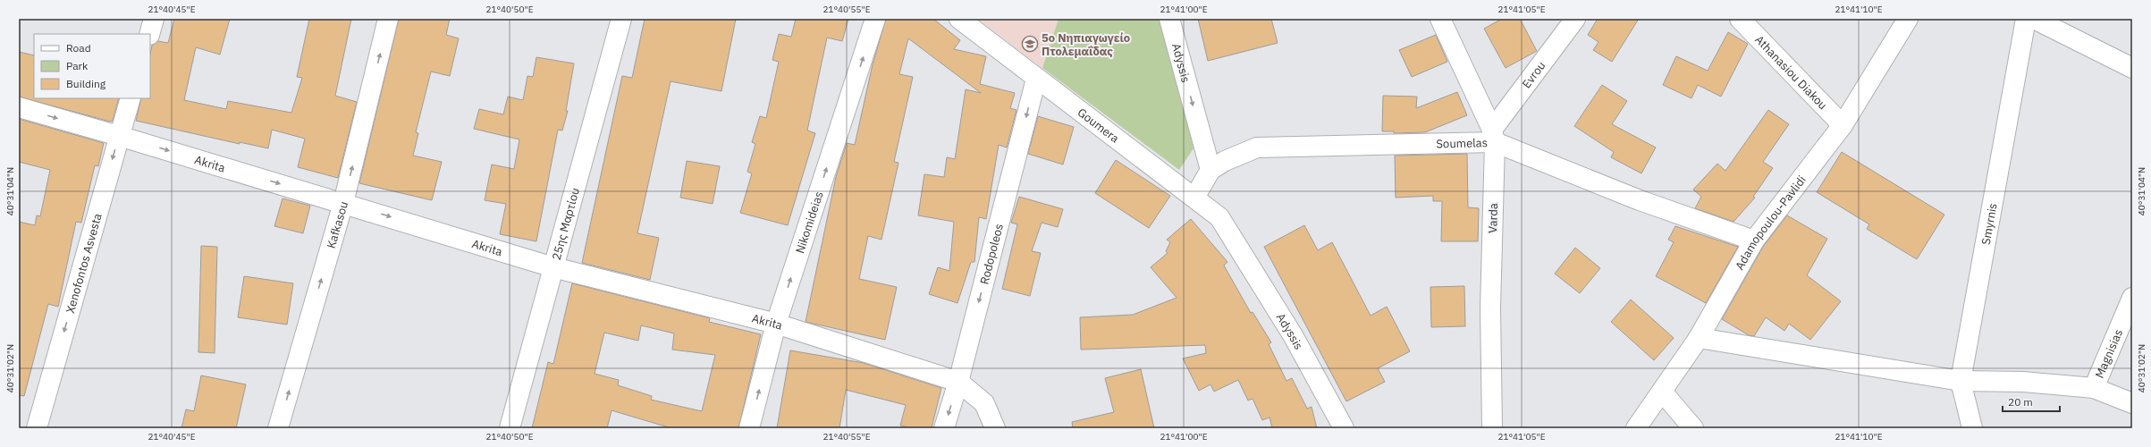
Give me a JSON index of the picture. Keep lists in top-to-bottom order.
{
  "streets": {
    "street": [
      "Adyssis",
      "Athanasiou Diakou",
      "Evrou",
      "Goumera",
      "Soumelas",
      "Akrita",
      "Varda",
      "Nikomideias",
      "Adamopoulou-Pavlidi",
      "25ης Μαρτίου",
      "Smyrnis",
      "Kafkasou",
      "Rodopoleos",
      "Xenofontos Asvesta",
      "Magnisias"
    ]
  },
  "crossings": [
    ["Adyssis", "Goumera"],
    ["Adyssis", "Soumelas"],
    ["Athanasiou Diakou", "Adamopoulou-Pavlidi"],
    ["Evrou", "Soumelas"],
    ["Evrou", "Varda"],
    ["Goumera", "Soumelas"],
    ["Goumera", "Rodopoleos"],
    ["Soumelas", "Varda"],
    ["Soumelas", "Adamopoulou-Pavlidi"],
    ["Akrita", "Nikomideias"],
    ["Akrita", "25ης Μαρτίου"],
    ["Akrita", "Kafkasou"],
    ["Akrita", "Rodopoleos"],
    ["Akrita", "Xenofontos Asvesta"]
  ],
  "one_way": [
    "Adyssis",
    "Akrita",
    "Nikomideias",
    "Kafkasou",
    "Rodopoleos",
    "Xenofontos Asvesta"
  ],
  "places": {
    "school or university": ["5ο Νηπιαγωγείο Πτολεμαΐδας"]
  },
  "legend": ["Road", "Park", "Building"],
  "scale_bar": "20 m",
  "coordinates": [
    "21°40'45\"E",
    "21°40'50\"E",
    "21°40'55\"E",
    "21°41'00\"E",
    "21°41'05\"E",
    "21°41'10\"E",
    "40°31'04\"N",
    "40°31'02\"N"
  ]
}
